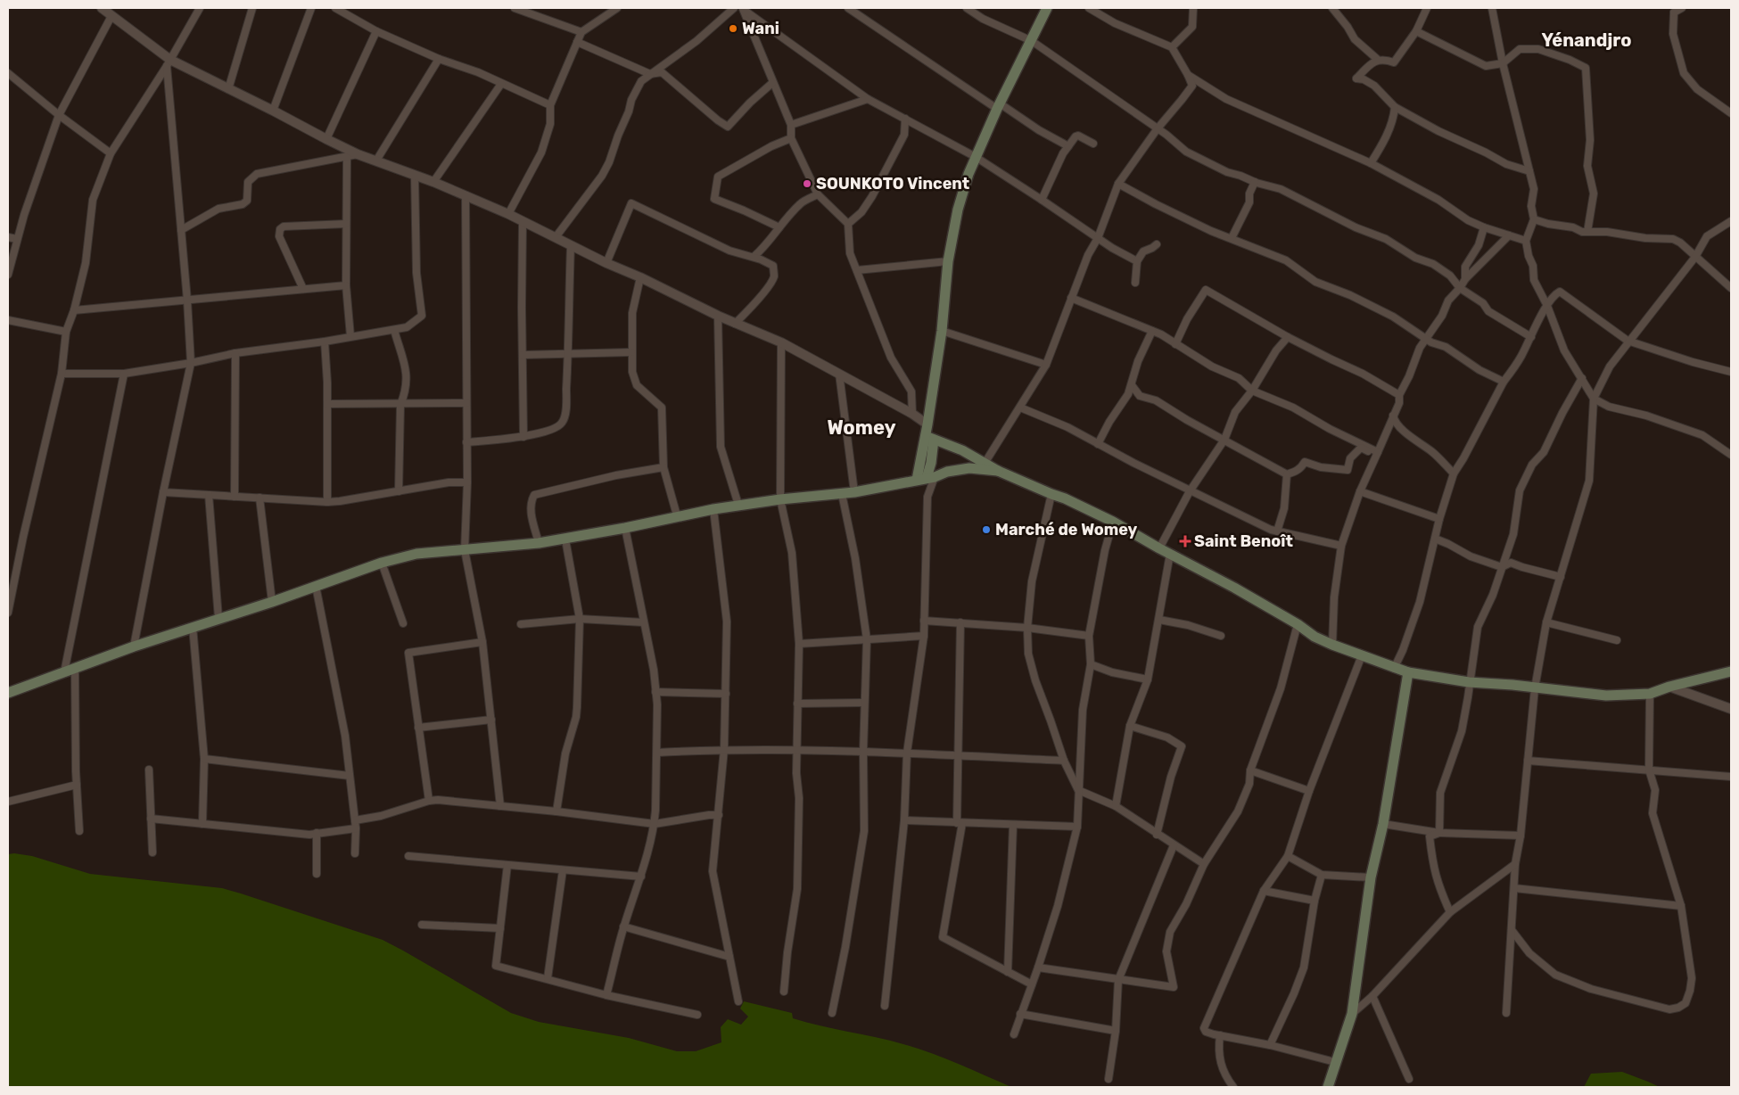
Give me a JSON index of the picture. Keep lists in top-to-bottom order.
{
  "districts": ["Yénandjro", "Womey"],
  "places": {
    "other": ["Wani", "SOUNKOTO Vincent", "Marché de Womey"],
    "health": ["Saint Benoît"]
  }
}
